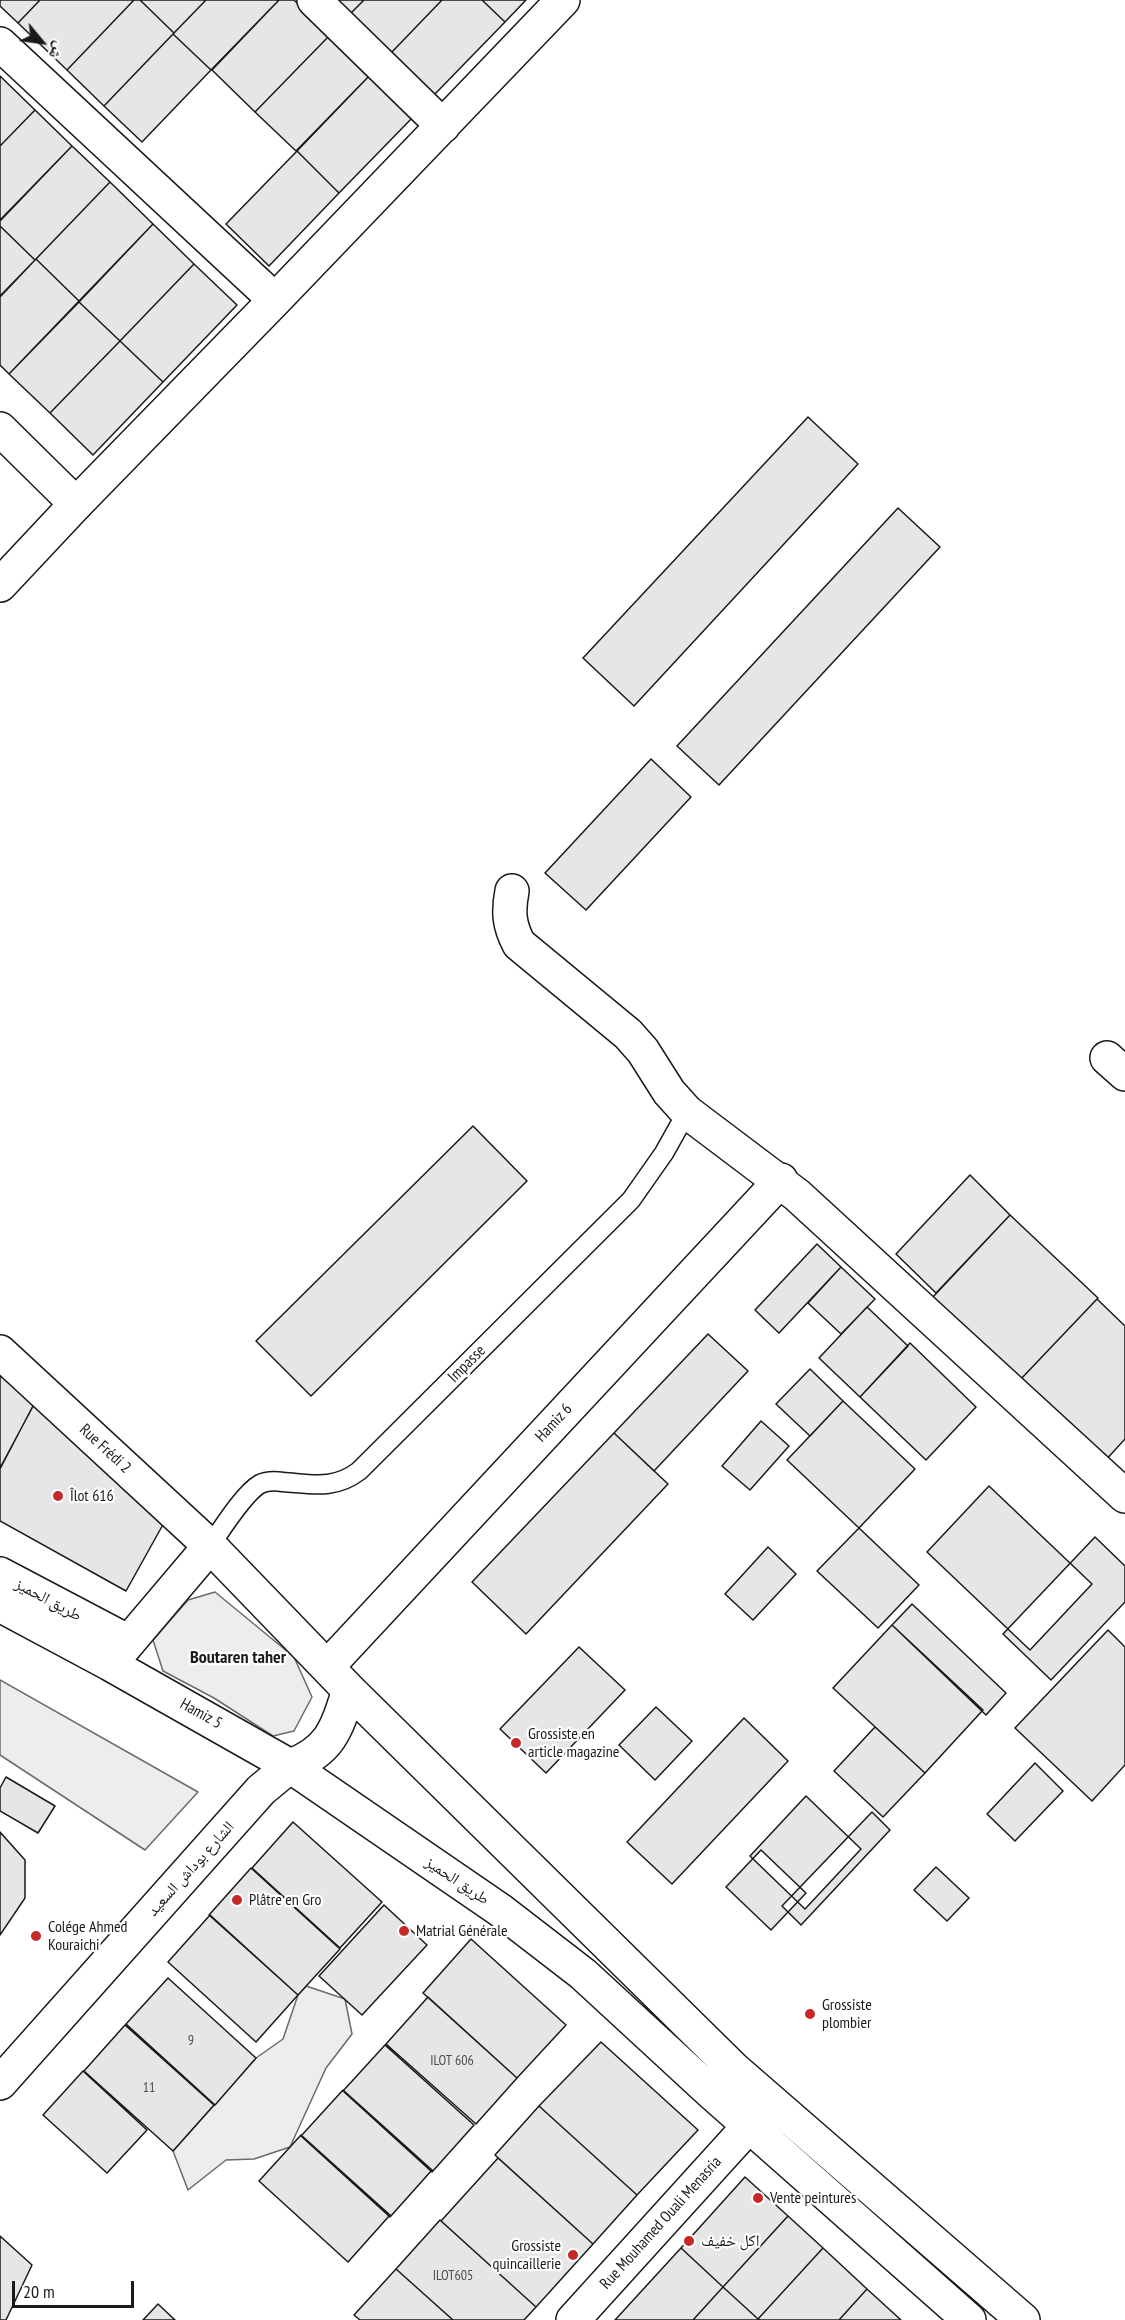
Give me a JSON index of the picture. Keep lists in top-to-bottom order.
{
  "streets": {
    "street": [
      "Hamiz 6",
      "Rue Frédi 2",
      "طريق الحميز",
      "Hamiz 5",
      "الشارع بوداش السعيد",
      "Rue Mouhamed Ouali Menasria"
    ],
    "lane": ["Impasse"]
  },
  "crossings": [
    ["Impasse", "Rue Frédi 2"],
    ["Hamiz 6", "الشارع بوداش السعيد"],
    ["طريق الحميز", "Hamiz 5"],
    ["طريق الحميز", "الشارع بوداش السعيد"],
    ["طريق الحميز", "Rue Mouhamed Ouali Menasria"],
    ["Hamiz 5", "الشارع بوداش السعيد"]
  ],
  "districts": ["Boutaren taher"],
  "places": [
    "Îlot 616",
    "Grossiste en article magazine",
    "Plâtre en Gro",
    "Matrial Générale",
    "Colége Ahmed Kouraichi",
    "Grossiste plombier",
    "Vente peintures",
    "اكل خفيف",
    "Grossiste quincaillerie"
  ],
  "house_numbers": [
    "9",
    "ILOT 606",
    "11",
    "ILOT605"
  ],
  "scale_bar": "20 m",
  "north": "bottom right"
}
